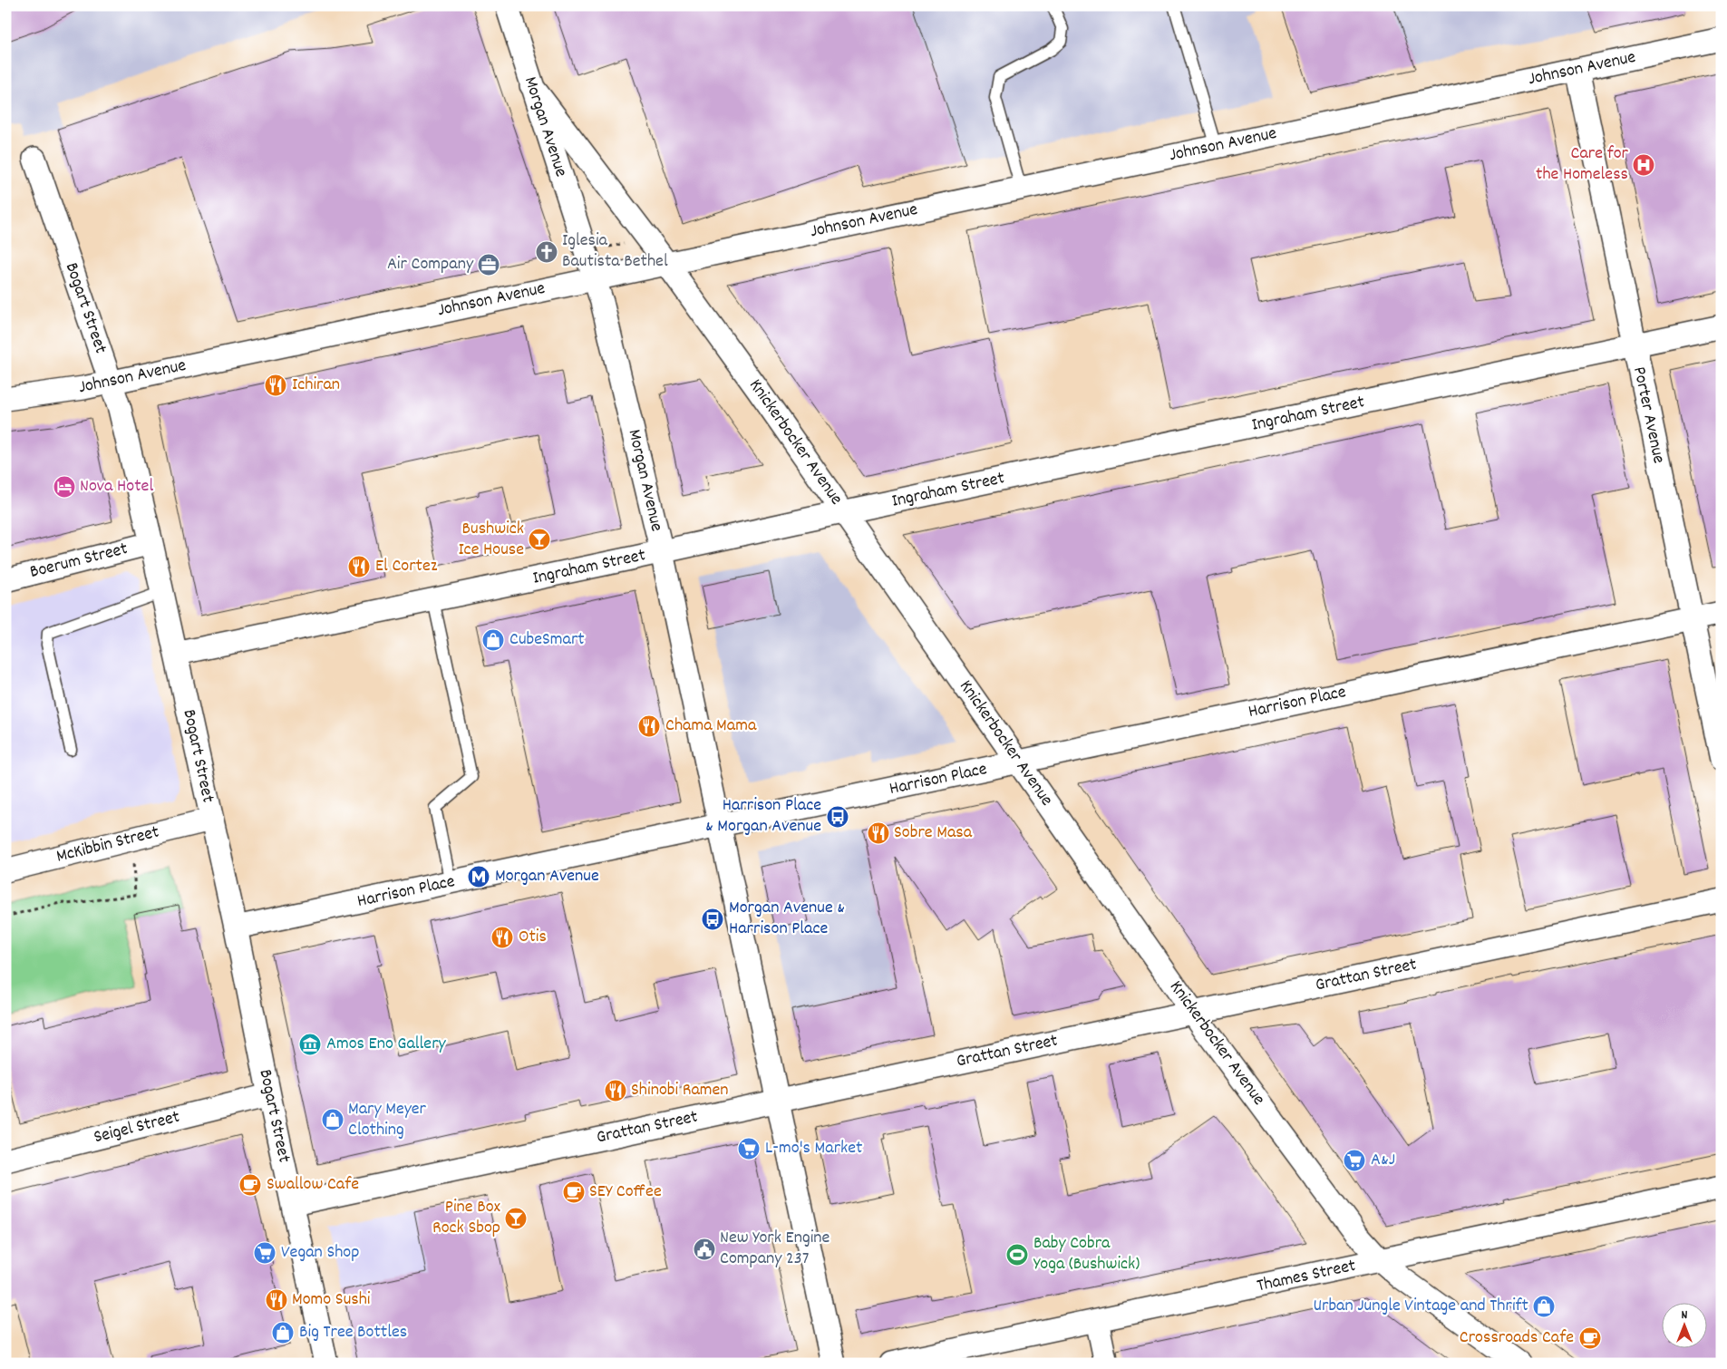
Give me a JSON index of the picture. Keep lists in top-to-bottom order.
{
  "streets": {
    "street": [
      "Johnson Avenue",
      "Morgan Avenue",
      "Bogart Street",
      "Ingraham Street",
      "Porter Avenue",
      "Knickerbocker Avenue",
      "Boerum Street",
      "Harrison Place",
      "McKibbin Street",
      "Grattan Street",
      "Seigel Street",
      "Thames Street"
    ]
  },
  "crossings": [
    ["Johnson Avenue", "Morgan Avenue"],
    ["Johnson Avenue", "Bogart Street"],
    ["Johnson Avenue", "Porter Avenue"],
    ["Johnson Avenue", "Knickerbocker Avenue"],
    ["Morgan Avenue", "Ingraham Street"],
    ["Morgan Avenue", "Knickerbocker Avenue"],
    ["Morgan Avenue", "Harrison Place"],
    ["Morgan Avenue", "Grattan Street"],
    ["Bogart Street", "Ingraham Street"],
    ["Bogart Street", "Boerum Street"],
    ["Bogart Street", "Harrison Place"],
    ["Bogart Street", "McKibbin Street"],
    ["Bogart Street", "Grattan Street"],
    ["Bogart Street", "Seigel Street"],
    ["Ingraham Street", "Porter Avenue"],
    ["Ingraham Street", "Knickerbocker Avenue"],
    ["Porter Avenue", "Harrison Place"],
    ["Knickerbocker Avenue", "Harrison Place"],
    ["Knickerbocker Avenue", "Grattan Street"],
    ["Knickerbocker Avenue", "Thames Street"]
  ],
  "places": {
    "hospital": ["Care for the Homeless"],
    "church": ["Iglesia Bautista Bethel"],
    "office": ["Air Company"],
    "restaurant": [
      "Ichiran",
      "El Cortez",
      "Chama Mama",
      "Sobre Masa",
      "Otis",
      "Shinobi Ramen",
      "Momo Sushi"
    ],
    "hotel": ["Nova Hotel"],
    "bar": ["Bushwick Ice House", "Pine Box Rock Sbop"],
    "shop": [
      "CubeSmart",
      "Mary Meyer Clothing",
      "Urban Jungle Vintage and Thrift",
      "Big Tree Bottles"
    ],
    "bus stop": ["Harrison Place & Morgan Avenue", "Morgan Avenue & Harrison Place"],
    "metro station": ["Morgan Avenue"],
    "museum": ["Amos Eno Gallery"],
    "supermarket": ["L-mo's Market", "A&J", "Vegan Shop"],
    "cafe": ["Swallow Cafe", "SEY Coffee", "Crossroads Cafe"],
    "public building": ["New York Engine Company 237"],
    "sports": ["Baby Cobra Yoga (Bushwick)"]
  },
  "north": "top"
}
